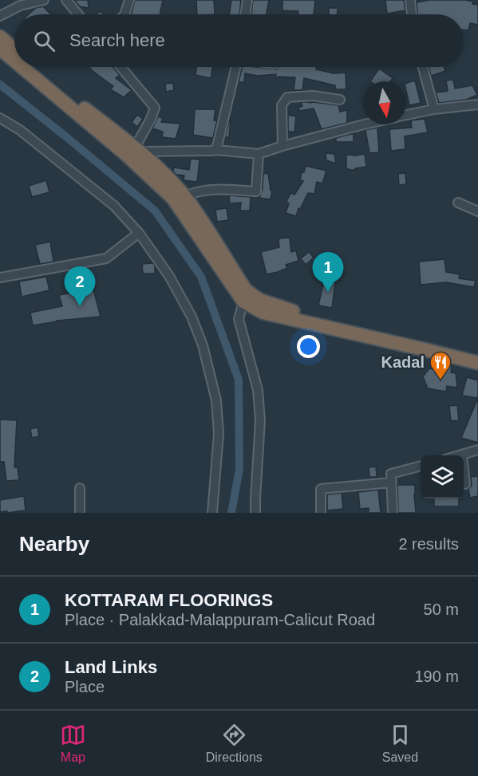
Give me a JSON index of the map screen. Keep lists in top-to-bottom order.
{
  "places": {
    "restaurant": ["Kadal"]
  },
  "north": "bottom",
  "page": {
    "search": "Search here",
    "pins": ["1", "2"],
    "heading": ["Nearby", "2 results"],
    "list": [
      {
        "mark": "1",
        "name": "KOTTARAM FLOORINGS",
        "note": "Place · Palakkad-Malappuram-Calicut Road",
        "value": "50 m"
      },
      {
        "mark": "2",
        "name": "Land Links",
        "note": "Place",
        "value": "190 m"
      }
    ],
    "nav": ["Map", "Directions", "Saved"]
  }
}
